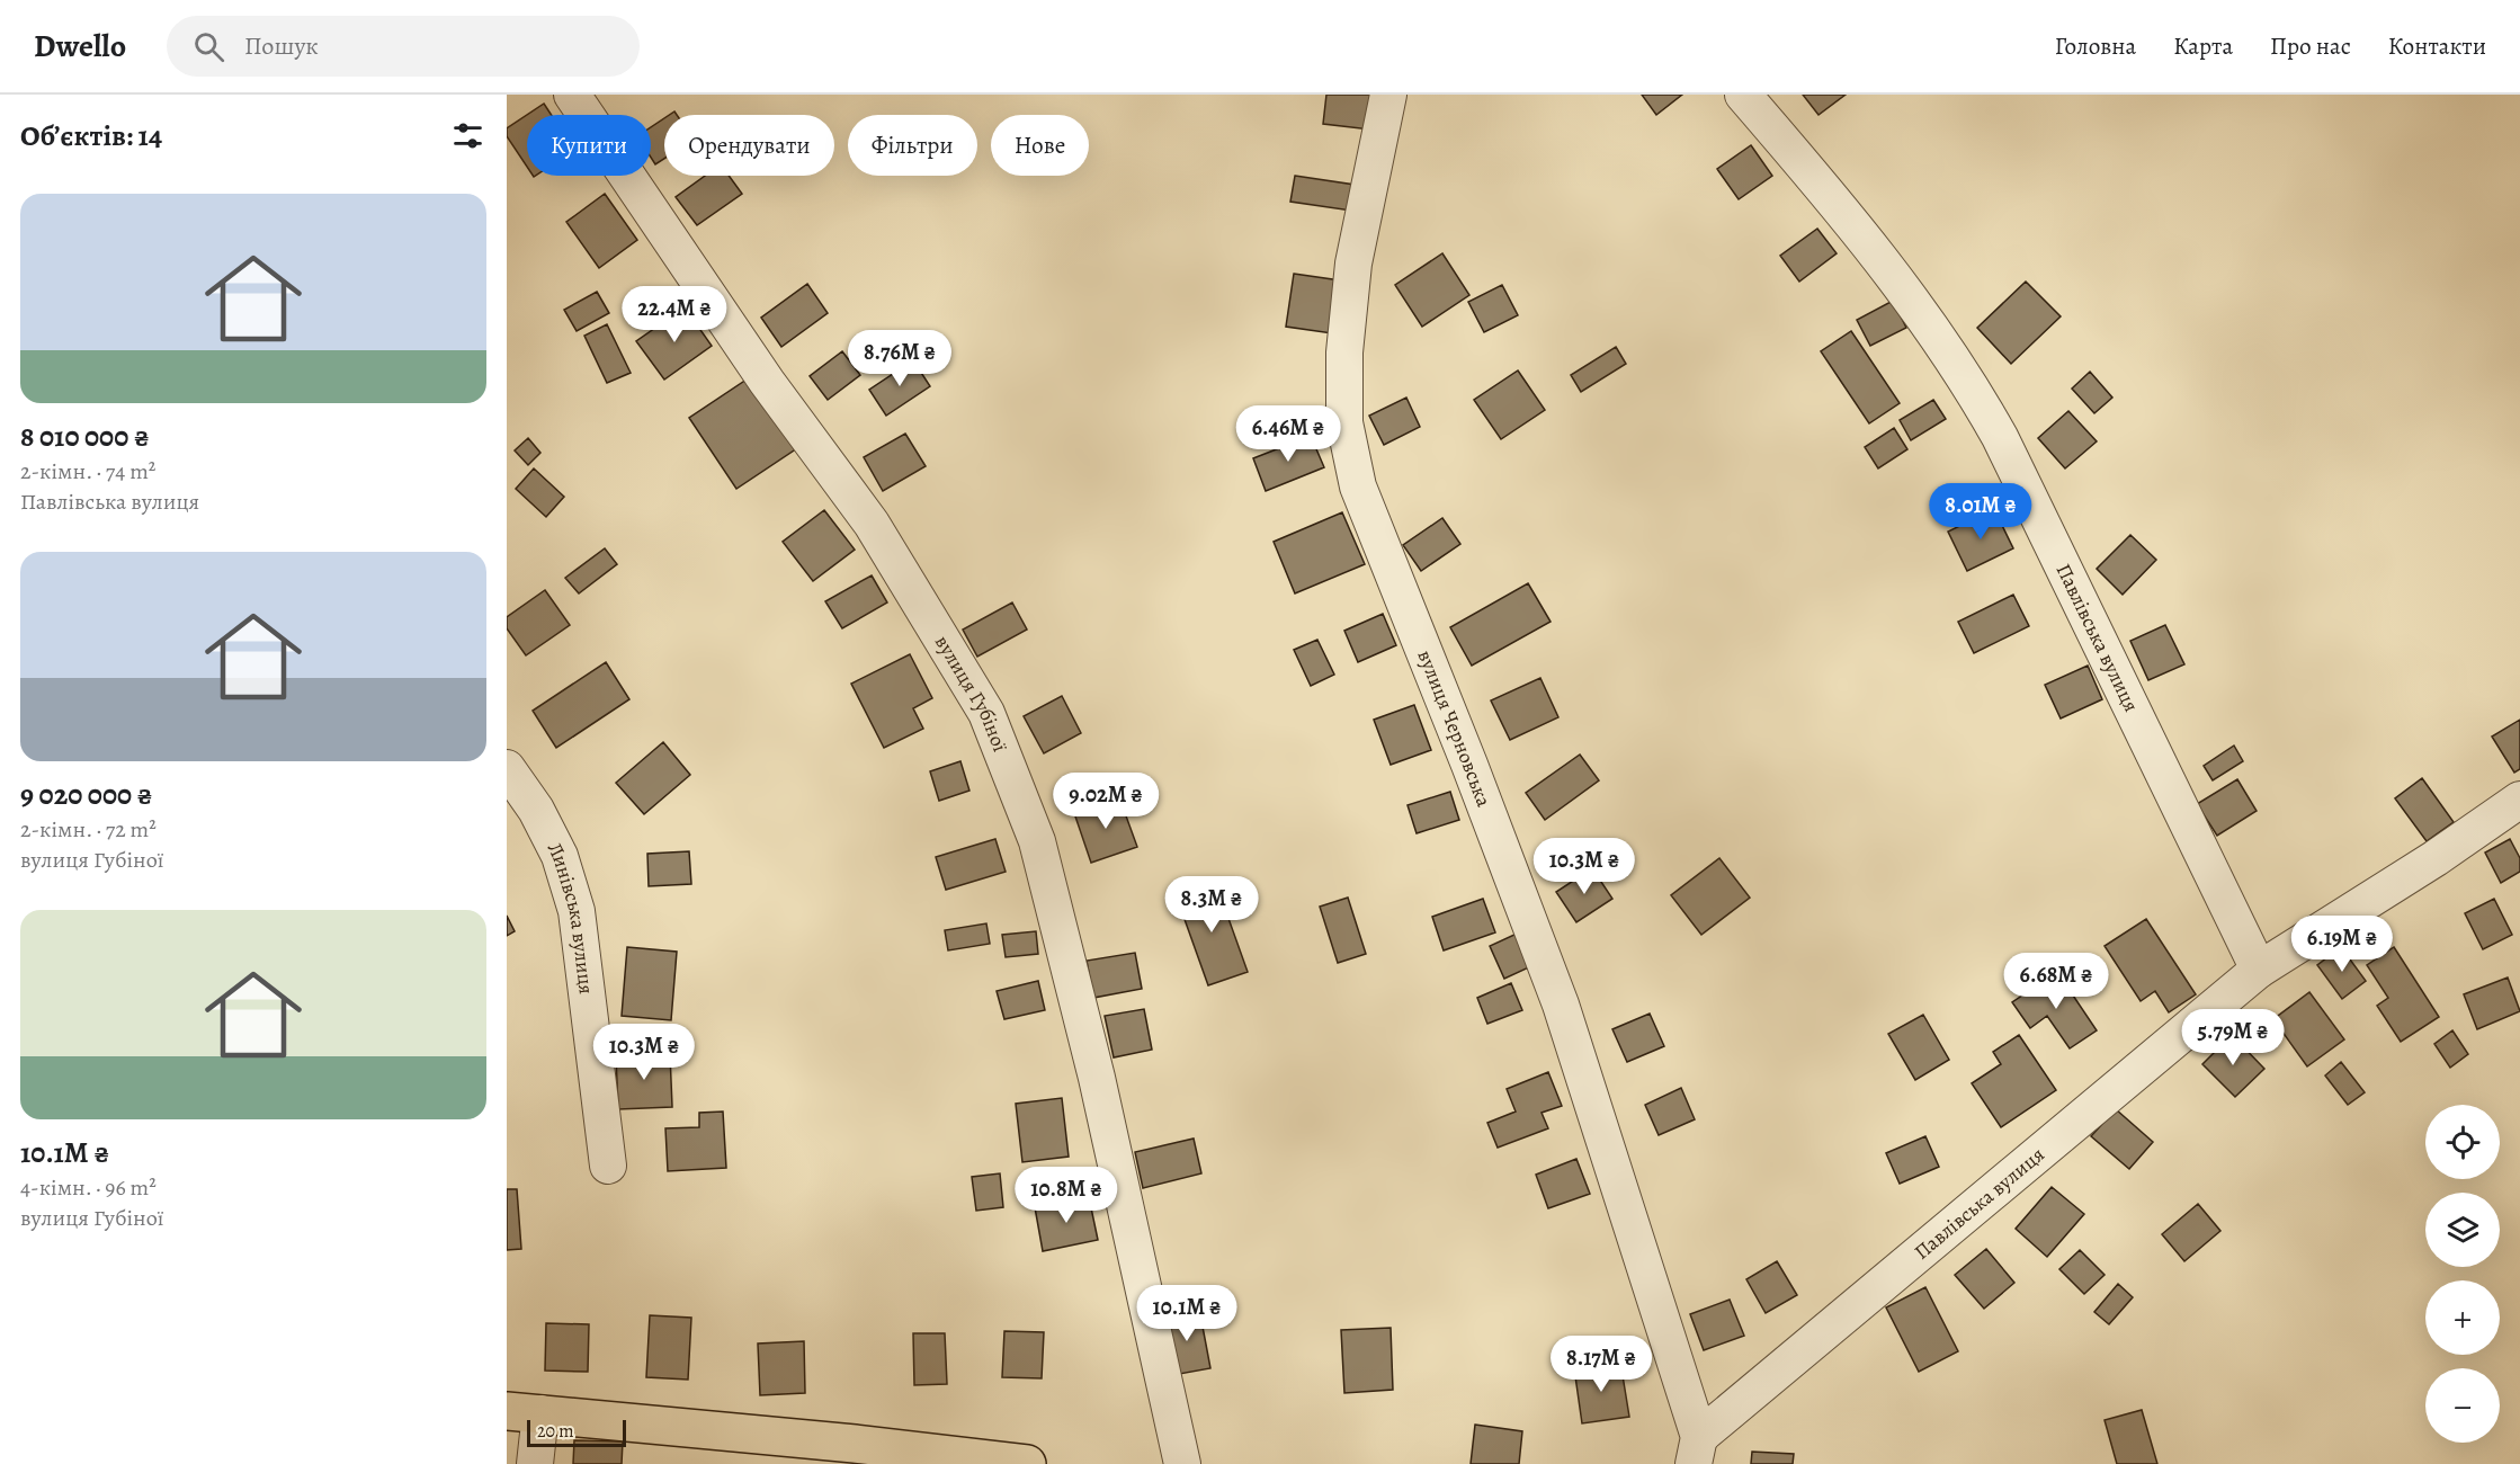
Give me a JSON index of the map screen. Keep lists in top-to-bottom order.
{
  "streets": {
    "street": [
      "Павлівська вулиця",
      "вулиця Губіної",
      "вулиця Черновська",
      "Линівська вулиця"
    ]
  },
  "crossings": [
    ["Павлівська вулиця", "вулиця Черновська"]
  ],
  "scale_bar": "20 m",
  "page": {
    "header": "Dwello",
    "search": "Пошук",
    "nav": [
      "Головна",
      "Карта",
      "Про нас",
      "Контакти"
    ],
    "heading": "Об’єктів: 14",
    "chip": [
      "Купити",
      "Орендувати",
      "Фільтри",
      "Нове"
    ],
    "list": [
      {
        "name": "8 010 000 ₴",
        "note": "2-кімн. · 74 m² · Павлівська вулиця"
      },
      {
        "name": "9 020 000 ₴",
        "note": "2-кімн. · 72 m² · вулиця Губіної"
      },
      {
        "name": "10.1M ₴",
        "note": "4-кімн. · 96 m² · вулиця Губіної"
      }
    ],
    "price": [
      "22.4M ₴",
      "8.76M ₴",
      "6.46M ₴",
      "8.01M ₴",
      "9.02M ₴",
      "10.3M ₴",
      "8.3M ₴",
      "6.19M ₴",
      "6.68M ₴",
      "5.79M ₴",
      "10.3M ₴",
      "10.8M ₴",
      "10.1M ₴",
      "8.17M ₴"
    ],
    "map_buttons": ["+", "−"],
    "scale": "20 m"
  }
}
